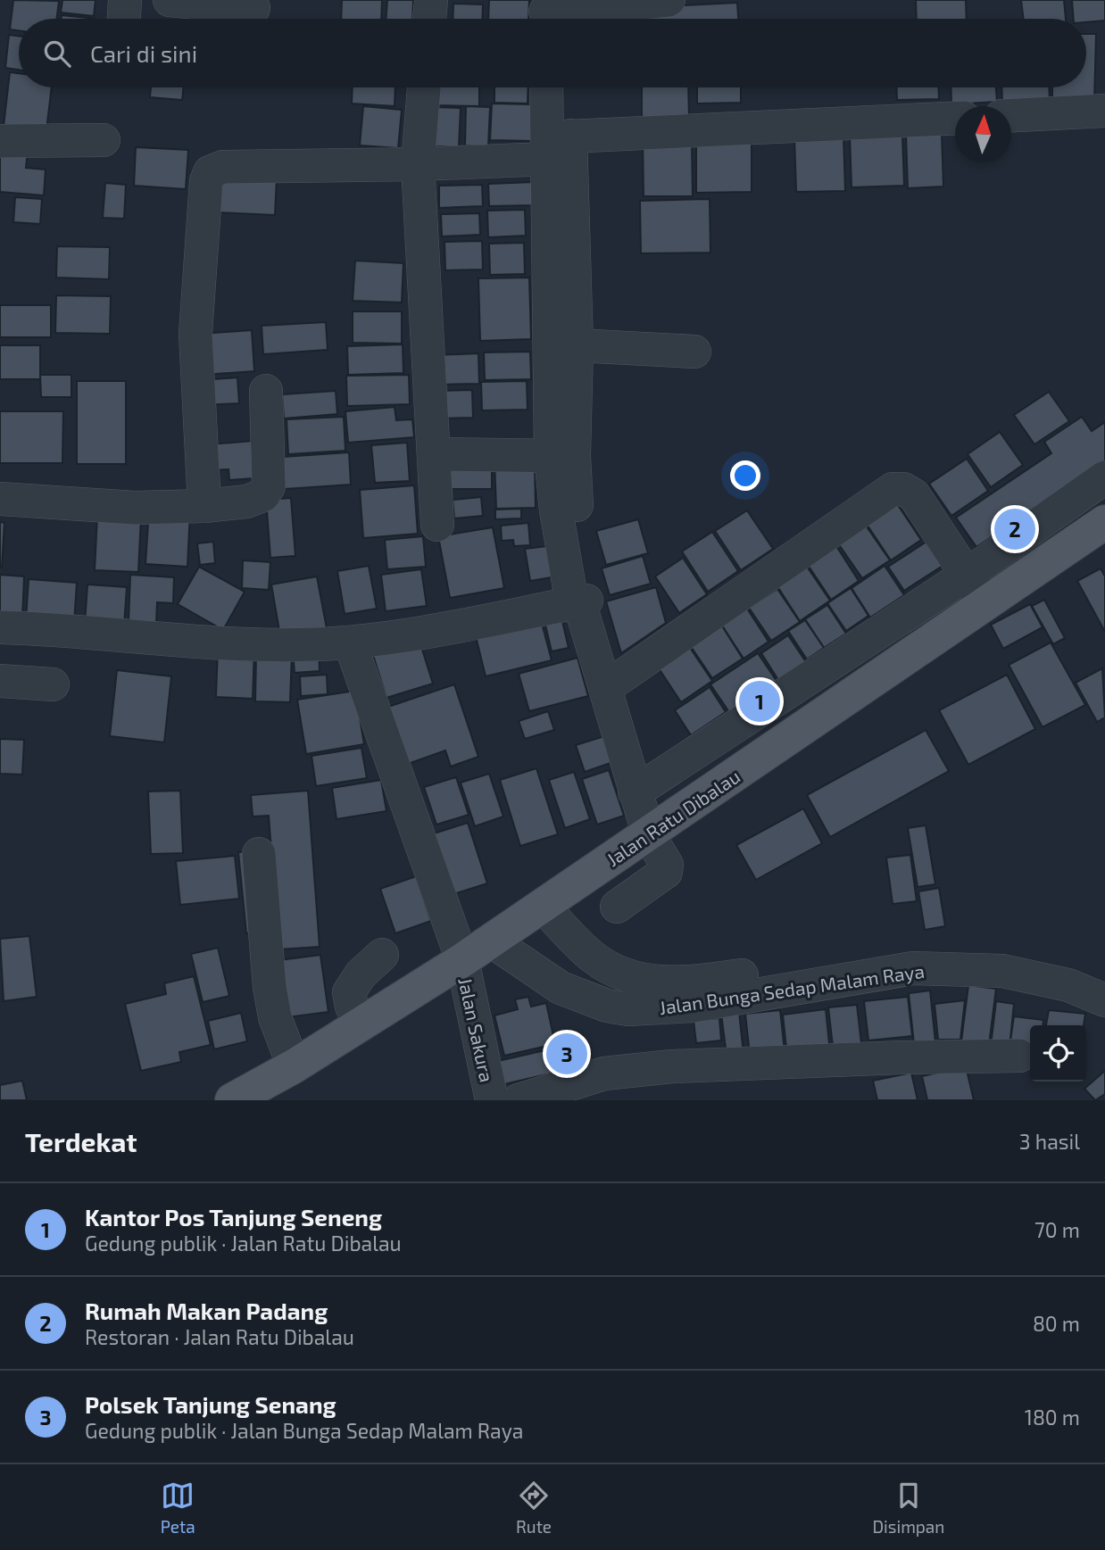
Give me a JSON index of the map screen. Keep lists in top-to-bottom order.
{
  "streets": {
    "main road": ["Jalan Ratu Dibalau"],
    "street": ["Jalan Bunga Sedap Malam Raya", "Jalan Sakura"]
  },
  "crossings": [
    ["Jalan Ratu Dibalau", "Jalan Bunga Sedap Malam Raya"],
    ["Jalan Ratu Dibalau", "Jalan Sakura"]
  ],
  "north": "top",
  "page": {
    "search": "Cari di sini",
    "pins": ["2", "1", "3"],
    "heading": ["Terdekat", "3 hasil"],
    "list": [
      {
        "mark": "1",
        "name": "Kantor Pos Tanjung Seneng",
        "note": "Gedung publik · Jalan Ratu Dibalau",
        "value": "70 m"
      },
      {
        "mark": "2",
        "name": "Rumah Makan Padang",
        "note": "Restoran · Jalan Ratu Dibalau",
        "value": "80 m"
      },
      {
        "mark": "3",
        "name": "Polsek Tanjung Senang",
        "note": "Gedung publik · Jalan Bunga Sedap Malam Raya",
        "value": "180 m"
      }
    ],
    "nav": ["Peta", "Rute", "Disimpan"]
  }
}
